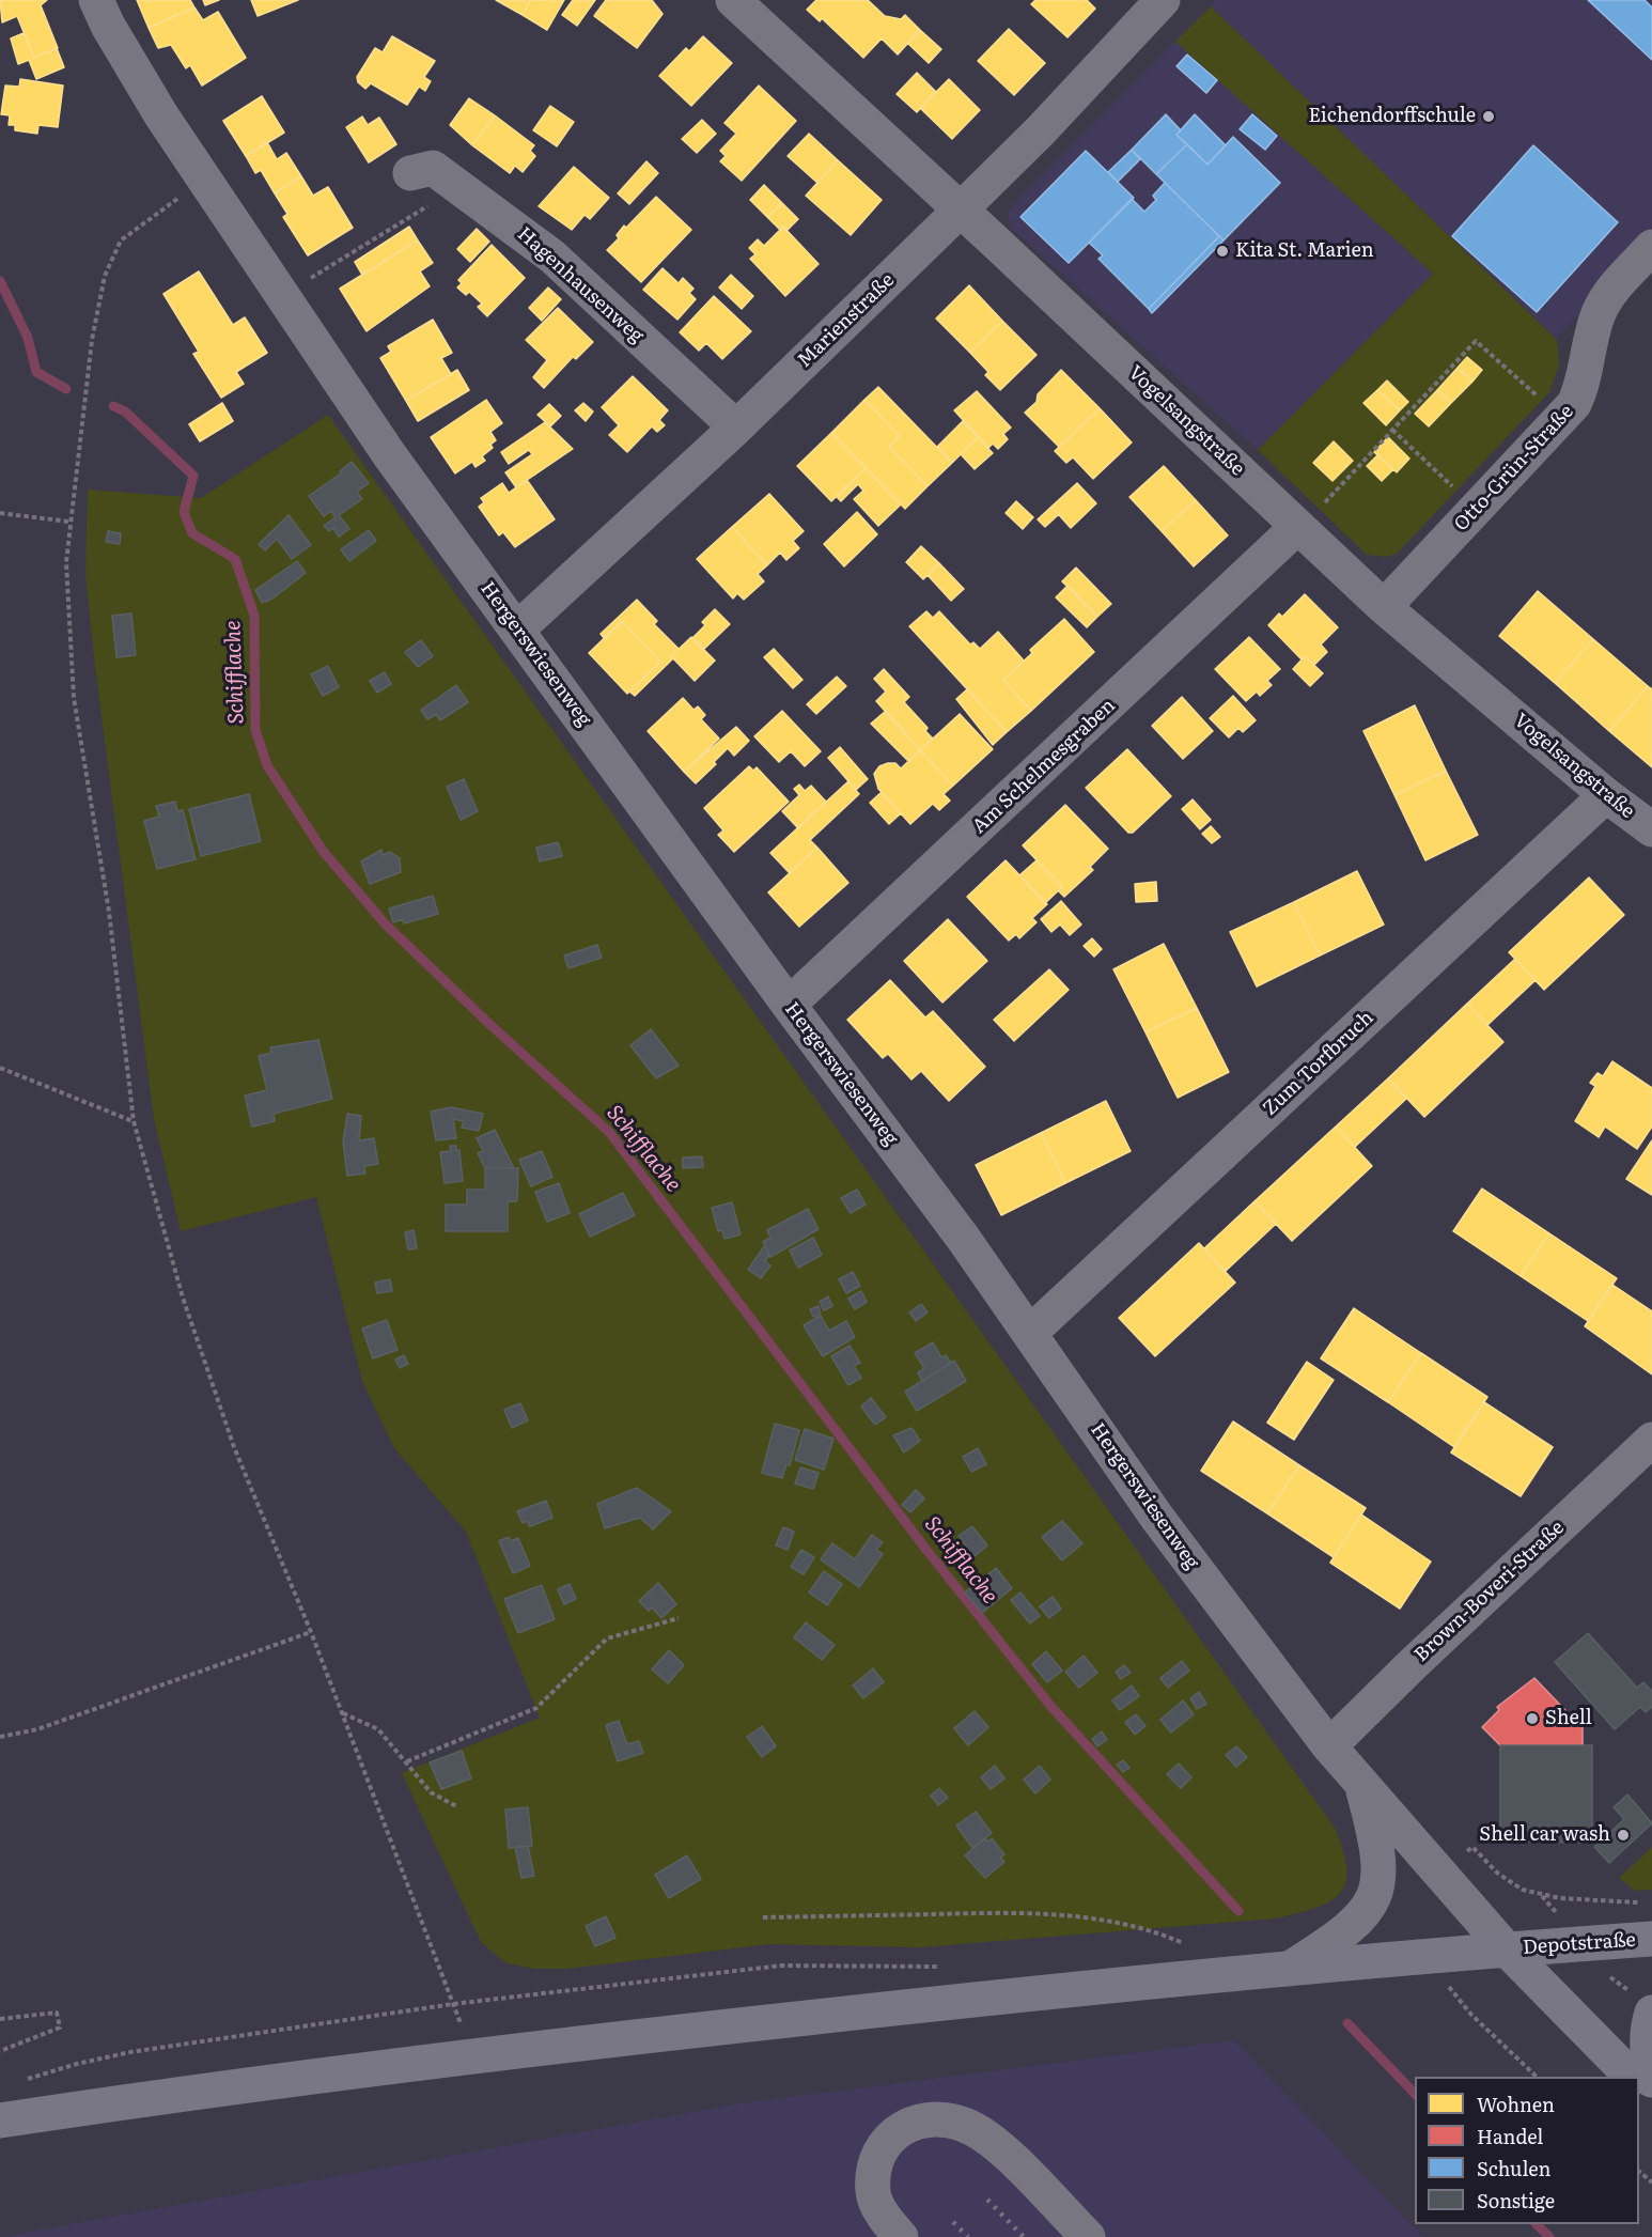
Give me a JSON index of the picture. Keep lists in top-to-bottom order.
{
  "streets": {
    "main road": ["Depotstraße"],
    "street": [
      "Hagenhausenweg",
      "Marienstraße",
      "Vogelsangstraße",
      "Otto-Grün-Straße",
      "Hergerswiesenweg",
      "Am Schelmesgraben",
      "Zum Torfbruch",
      "Brown-Boveri-Straße"
    ]
  },
  "crossings": [
    ["Hagenhausenweg", "Marienstraße"],
    ["Marienstraße", "Vogelsangstraße"],
    ["Marienstraße", "Hergerswiesenweg"],
    ["Vogelsangstraße", "Otto-Grün-Straße"],
    ["Vogelsangstraße", "Am Schelmesgraben"],
    ["Vogelsangstraße", "Zum Torfbruch"],
    ["Hergerswiesenweg", "Am Schelmesgraben"],
    ["Hergerswiesenweg", "Zum Torfbruch"],
    ["Hergerswiesenweg", "Brown-Boveri-Straße"],
    ["Hergerswiesenweg", "Depotstraße"]
  ],
  "water": ["Schifflache"],
  "places": [
    "Eichendorffschule",
    "Kita St. Marien",
    "Shell",
    "Shell car wash"
  ],
  "legend": [
    "Wohnen",
    "Handel",
    "Schulen",
    "Sonstige"
  ]
}
